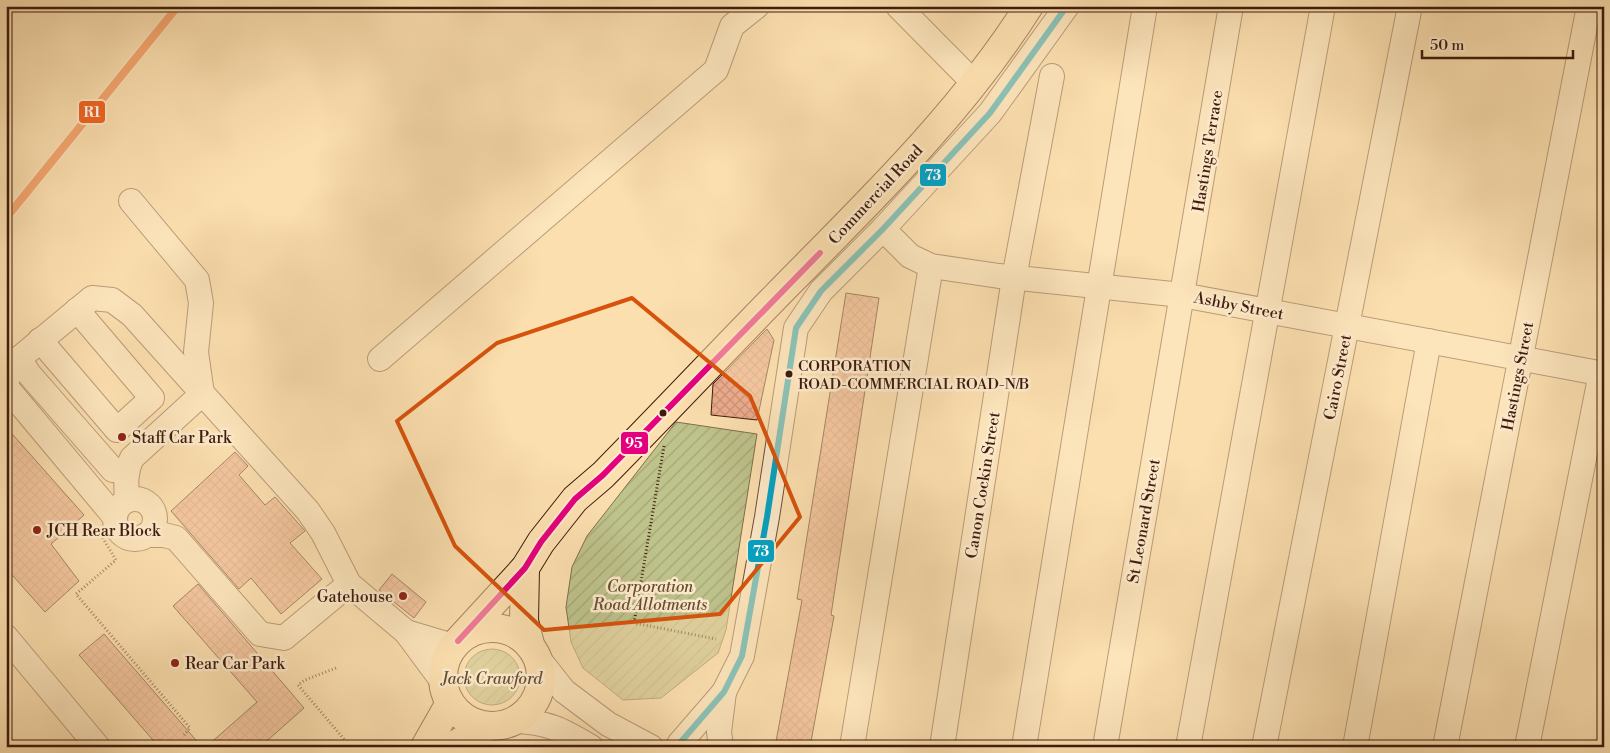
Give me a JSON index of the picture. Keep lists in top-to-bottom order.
{
  "streets": {
    "highway": ["Commercial Road"],
    "street": [
      "Hastings Terrace",
      "Ashby Street",
      "Hastings Street",
      "Cairo Street",
      "Canon Cockin Street",
      "St Leonard Street"
    ]
  },
  "crossings": [
    ["Hastings Terrace", "Ashby Street"],
    ["Hastings Terrace", "St Leonard Street"],
    ["Commercial Road", "Ashby Street"],
    ["Ashby Street", "Hastings Street"],
    ["Ashby Street", "Cairo Street"],
    ["Ashby Street", "Canon Cockin Street"],
    ["Ashby Street", "St Leonard Street"]
  ],
  "parks": ["Corporation Road Allotments", "Jack Crawford"],
  "places": [
    "CORPORATION ROAD-COMMERCIAL ROAD-N/B",
    "Staff Car Park",
    "JCH Rear Block",
    "Gatehouse",
    "Rear Car Park"
  ],
  "lines": ["transit line R1", "transit line 73", "transit line 95"],
  "scale_bar": "50 m"
}
